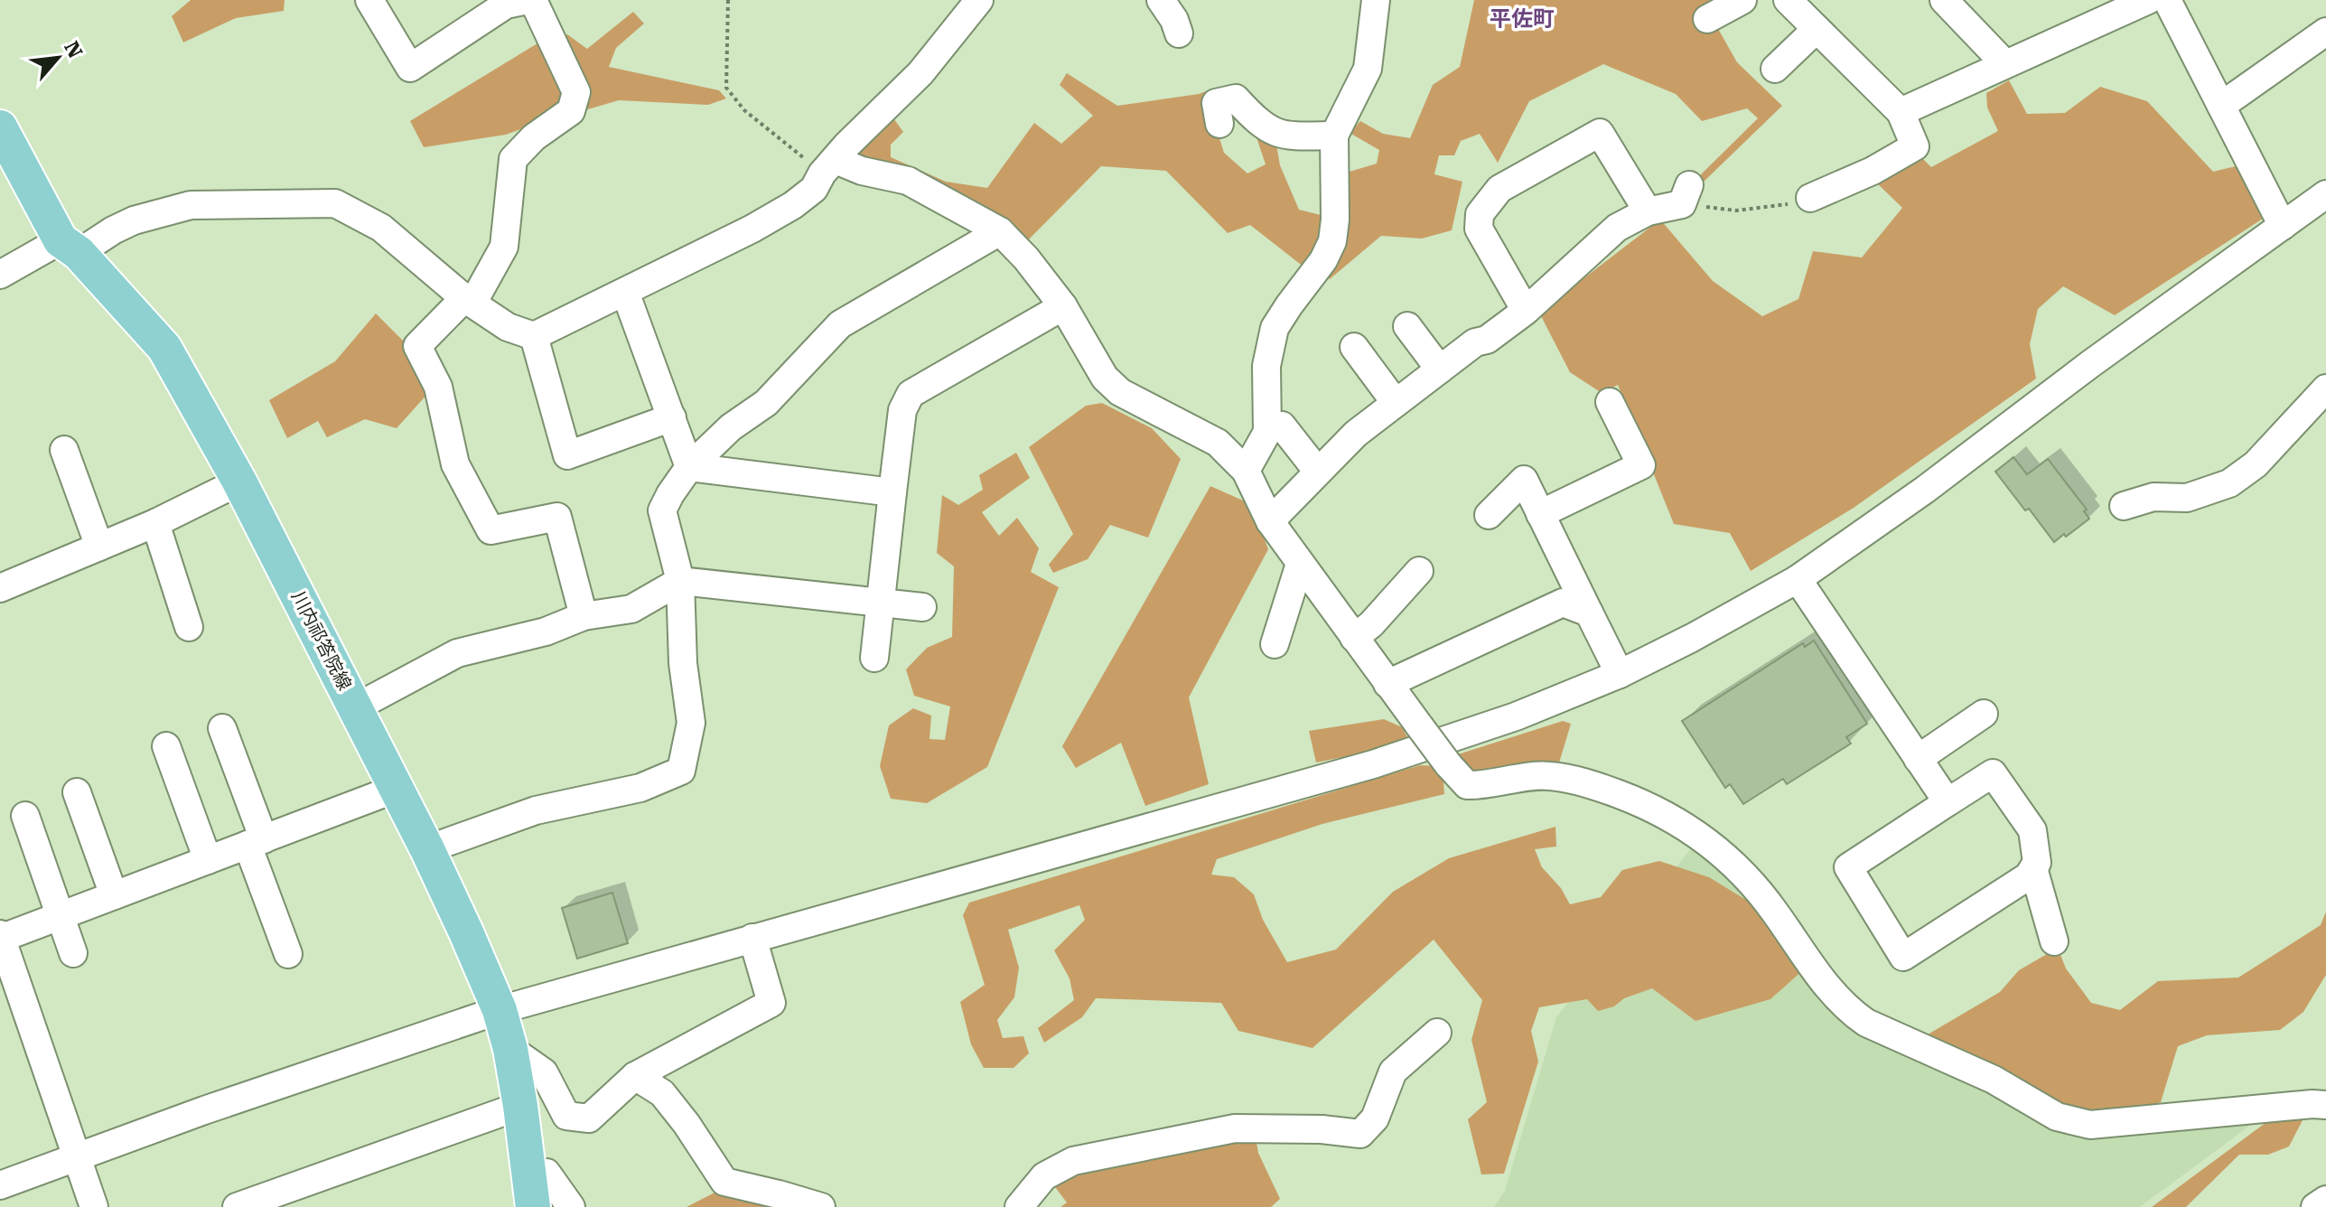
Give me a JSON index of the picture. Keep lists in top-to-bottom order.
{
  "streets": {
    "main road": ["川内祁答院線"]
  },
  "districts": ["平佐町"],
  "north": "top right"
}
